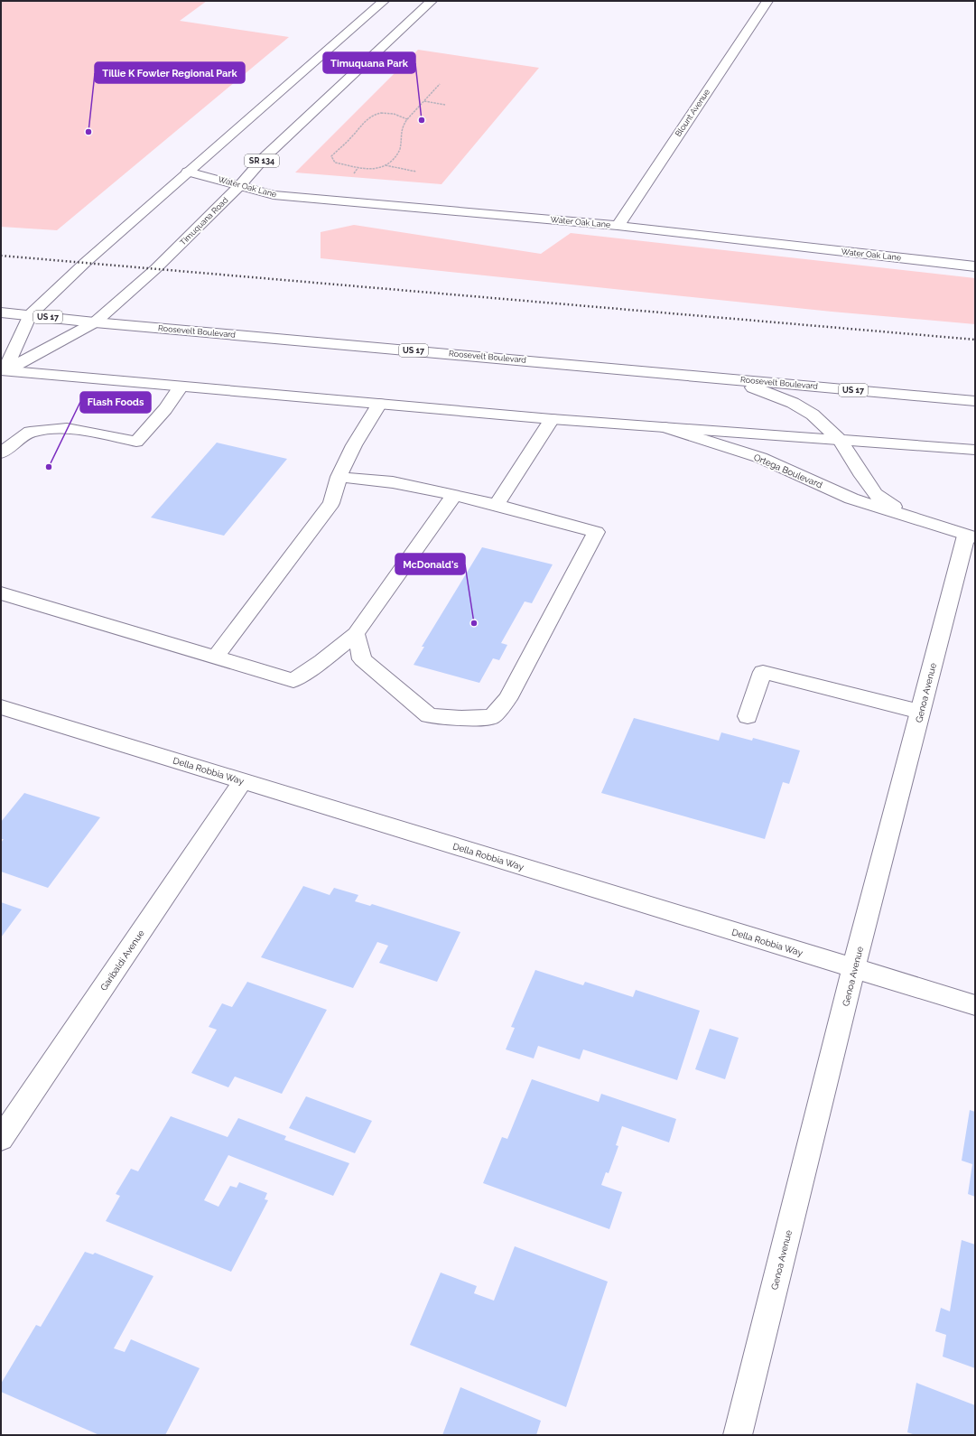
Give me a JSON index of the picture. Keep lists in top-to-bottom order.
{
  "streets": {
    "main road": [
      "Blount Avenue",
      "SR 134",
      "Water Oak Lane",
      "Timuquana Road",
      "US 17",
      "Roosevelt Boulevard",
      "Ortega Boulevard",
      "Genoa Avenue",
      "Della Robbia Way",
      "Garibaldi Avenue"
    ]
  },
  "crossings": [
    ["Blount Avenue", "Water Oak Lane"],
    ["Water Oak Lane", "Timuquana Road"],
    ["Timuquana Road", "Roosevelt Boulevard"],
    ["Roosevelt Boulevard", "Ortega Boulevard"],
    ["Ortega Boulevard", "Genoa Avenue"],
    ["Genoa Avenue", "Della Robbia Way"],
    ["Della Robbia Way", "Garibaldi Avenue"]
  ],
  "places": [
    "Timuquana Park",
    "Tillie K Fowler Regional Park",
    "Flash Foods",
    "McDonald's"
  ]
}
